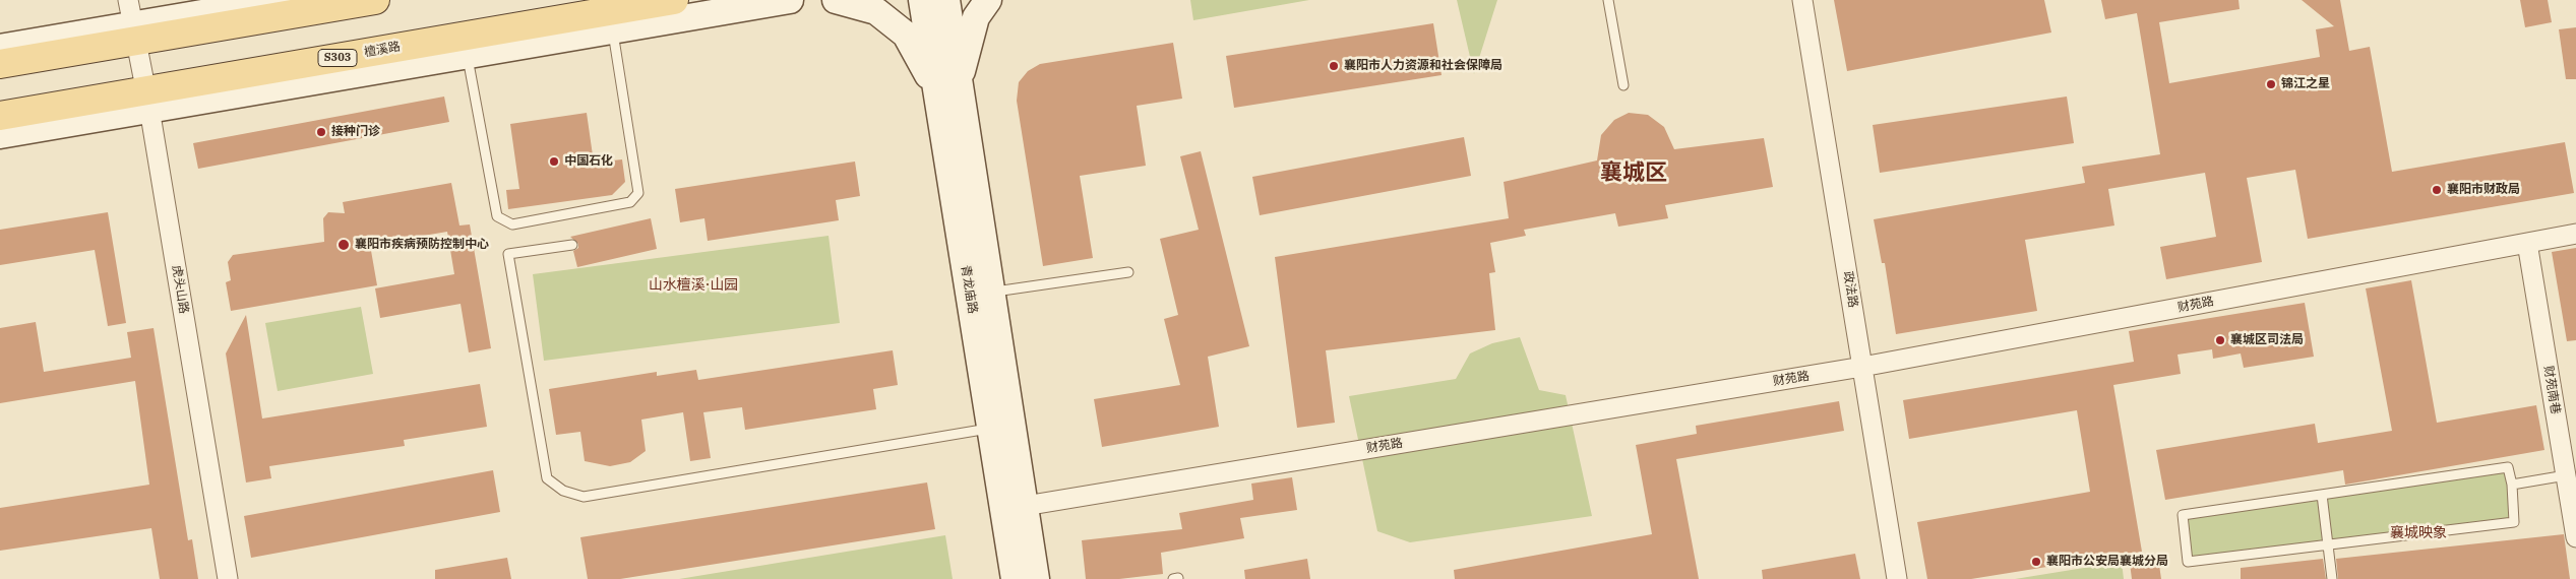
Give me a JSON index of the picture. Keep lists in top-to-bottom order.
{
  "streets": {
    "main road": ["檀溪路", "S303"],
    "street": [
      "虎头山路",
      "青龙庙路",
      "政法路",
      "财苑路",
      "财苑南巷"
    ]
  },
  "crossings": [
    ["檀溪路", "虎头山路"],
    ["青龙庙路", "财苑路"],
    ["政法路", "财苑路"],
    ["财苑路", "财苑南巷"]
  ],
  "districts": ["襄城区", "山水檀溪·山园", "襄城映象"],
  "places": [
    "襄阳市人力资源和社会保障局",
    "锦江之星",
    "接种门诊",
    "中国石化",
    "襄阳市财政局",
    "襄阳市疾病预防控制中心",
    "襄城区司法局",
    "襄阳市公安局襄城分局"
  ]
}
